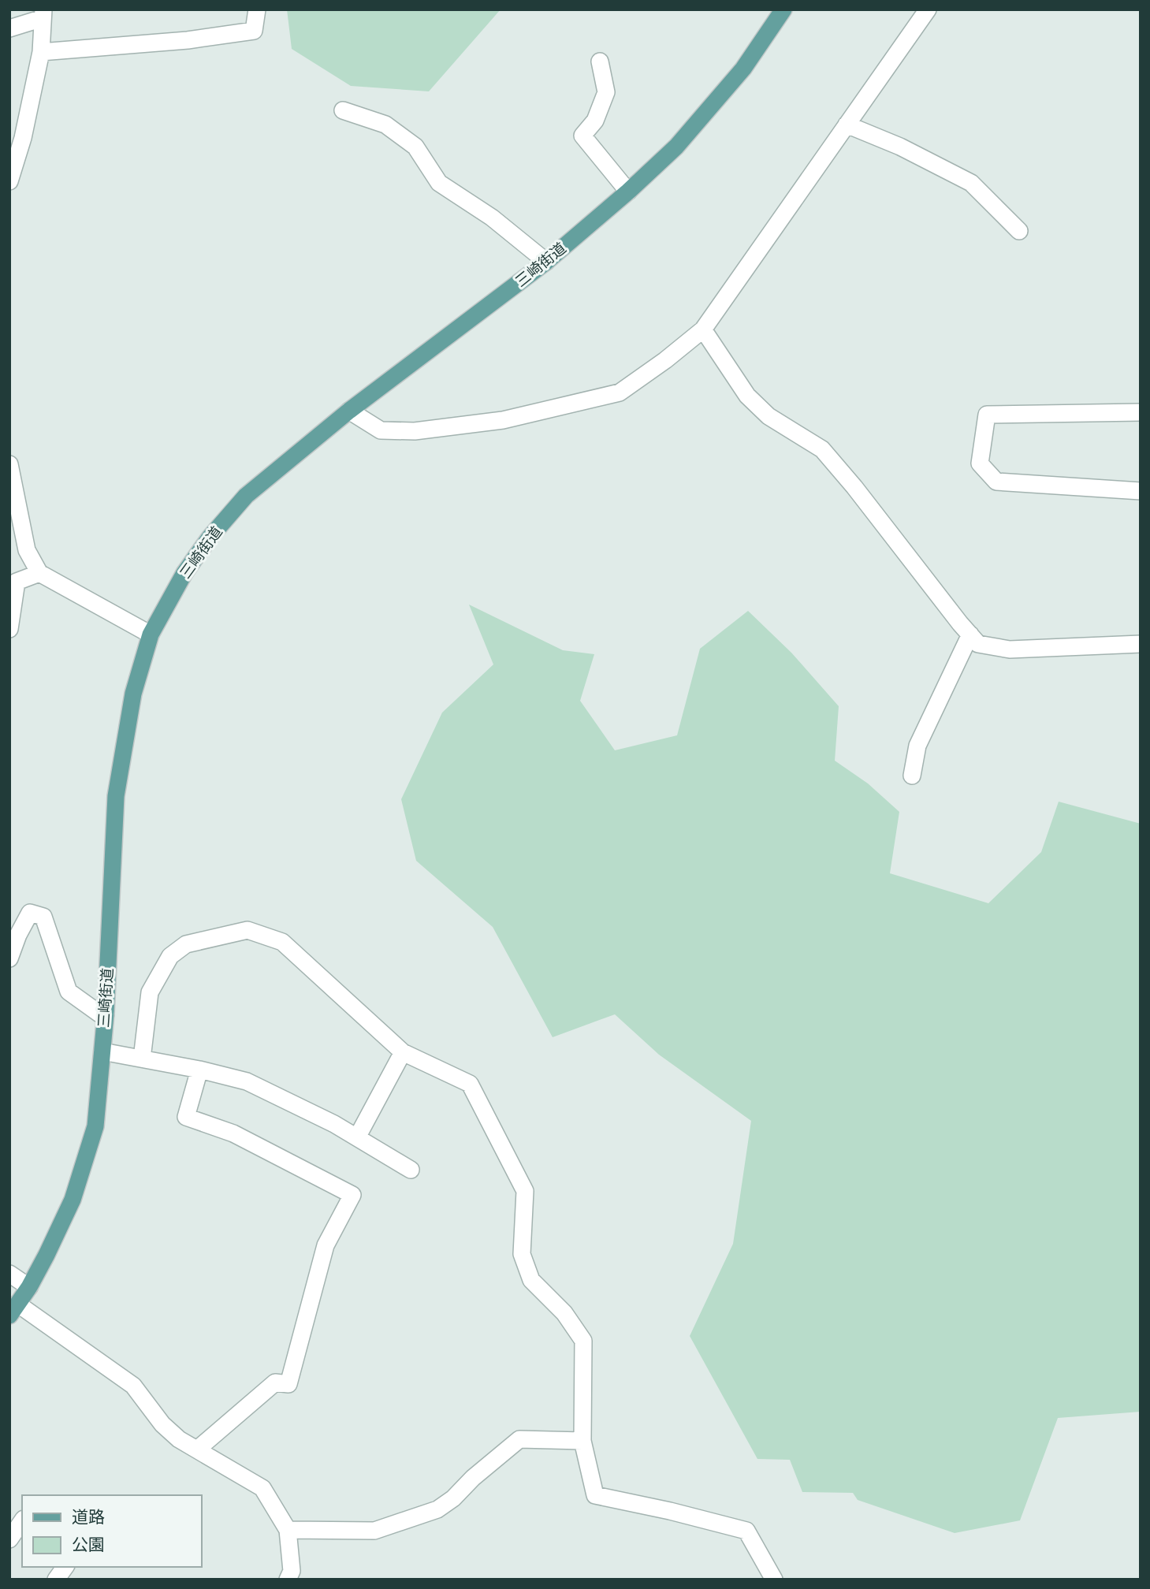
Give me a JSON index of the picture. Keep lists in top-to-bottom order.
{
  "streets": {
    "main road": ["三崎街道"]
  },
  "legend": ["道路", "公園"]
}
